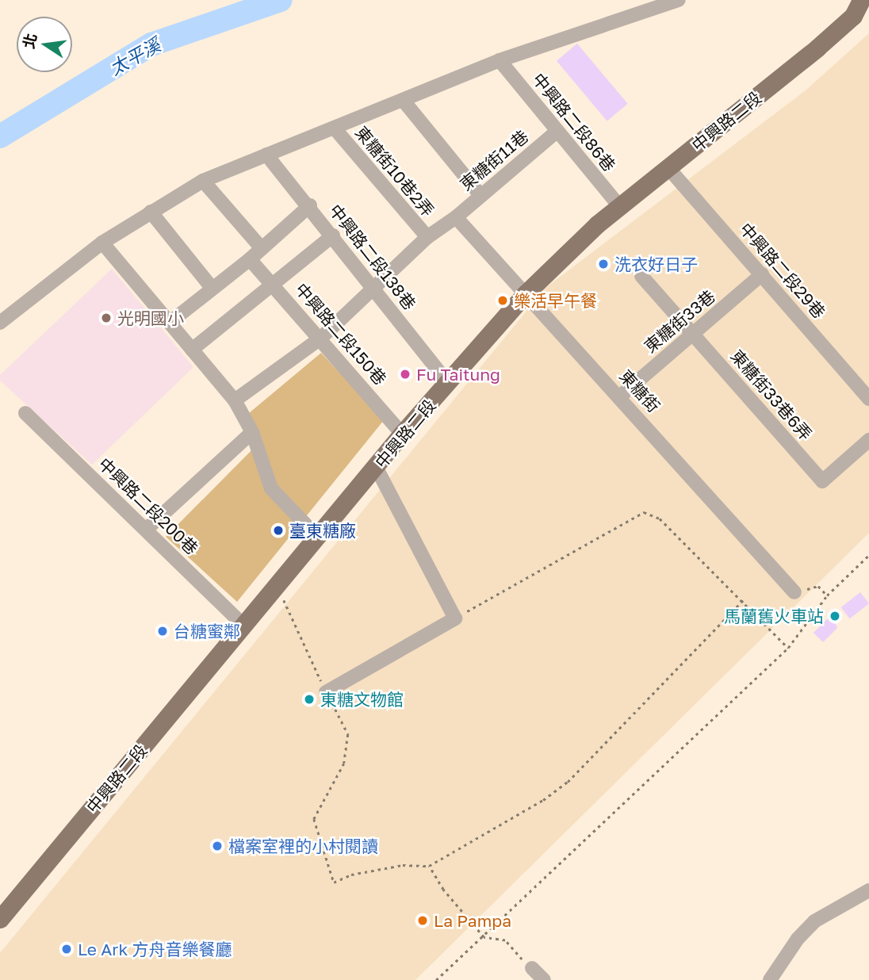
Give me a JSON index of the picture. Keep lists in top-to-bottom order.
{
  "streets": {
    "main road": ["中興路二段"],
    "street": [
      "中興路二段86巷",
      "東糖街11巷",
      "東糖街10巷2弄",
      "中興路二段138巷",
      "中興路二段29巷",
      "東糖街33巷",
      "中興路二段150巷",
      "東糖街",
      "東糖街33巷6弄",
      "中興路二段200巷"
    ]
  },
  "crossings": [
    ["中興路二段", "中興路二段86巷"],
    ["中興路二段", "中興路二段138巷"],
    ["中興路二段", "中興路二段29巷"],
    ["中興路二段", "中興路二段150巷"],
    ["中興路二段", "東糖街"],
    ["中興路二段", "中興路二段200巷"],
    ["中興路二段86巷", "東糖街11巷"],
    ["東糖街11巷", "東糖街10巷2弄"],
    ["東糖街11巷", "中興路二段138巷"],
    ["東糖街11巷", "中興路二段150巷"],
    ["東糖街11巷", "東糖街"],
    ["中興路二段29巷", "東糖街33巷"],
    ["東糖街33巷", "東糖街"],
    ["東糖街33巷", "東糖街33巷6弄"]
  ],
  "water": ["太平溪"],
  "places": [
    "洗衣好日子",
    "樂活早午餐",
    "光明國小",
    "Fu Taitung",
    "臺東糖廠",
    "馬蘭舊火車站",
    "台糖蜜鄰",
    "東糖文物館",
    "檔案室裡的小村閱讀",
    "La Pampa",
    "Le Ark 方舟音樂餐廳"
  ],
  "north": "left"
}
